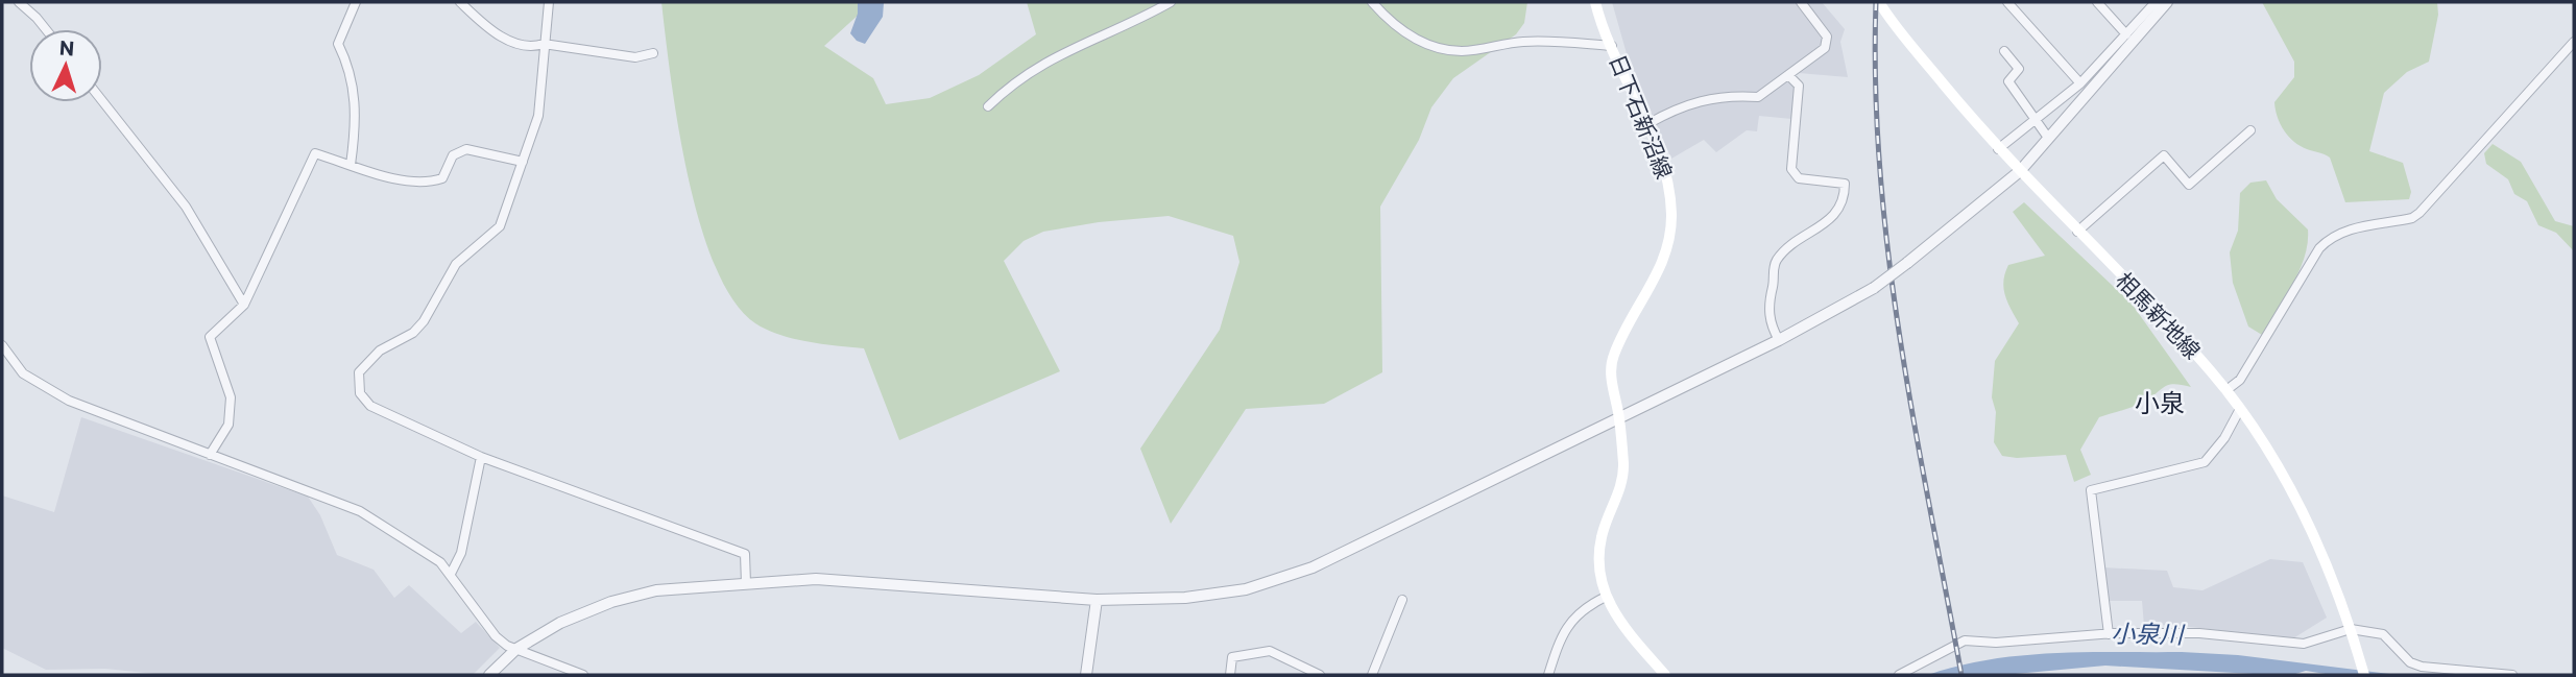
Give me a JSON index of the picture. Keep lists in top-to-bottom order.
{
  "streets": {
    "main road": ["日下石新沼線", "相馬新地線"]
  },
  "districts": ["小泉"],
  "water": ["小泉川"],
  "north": "top"
}
